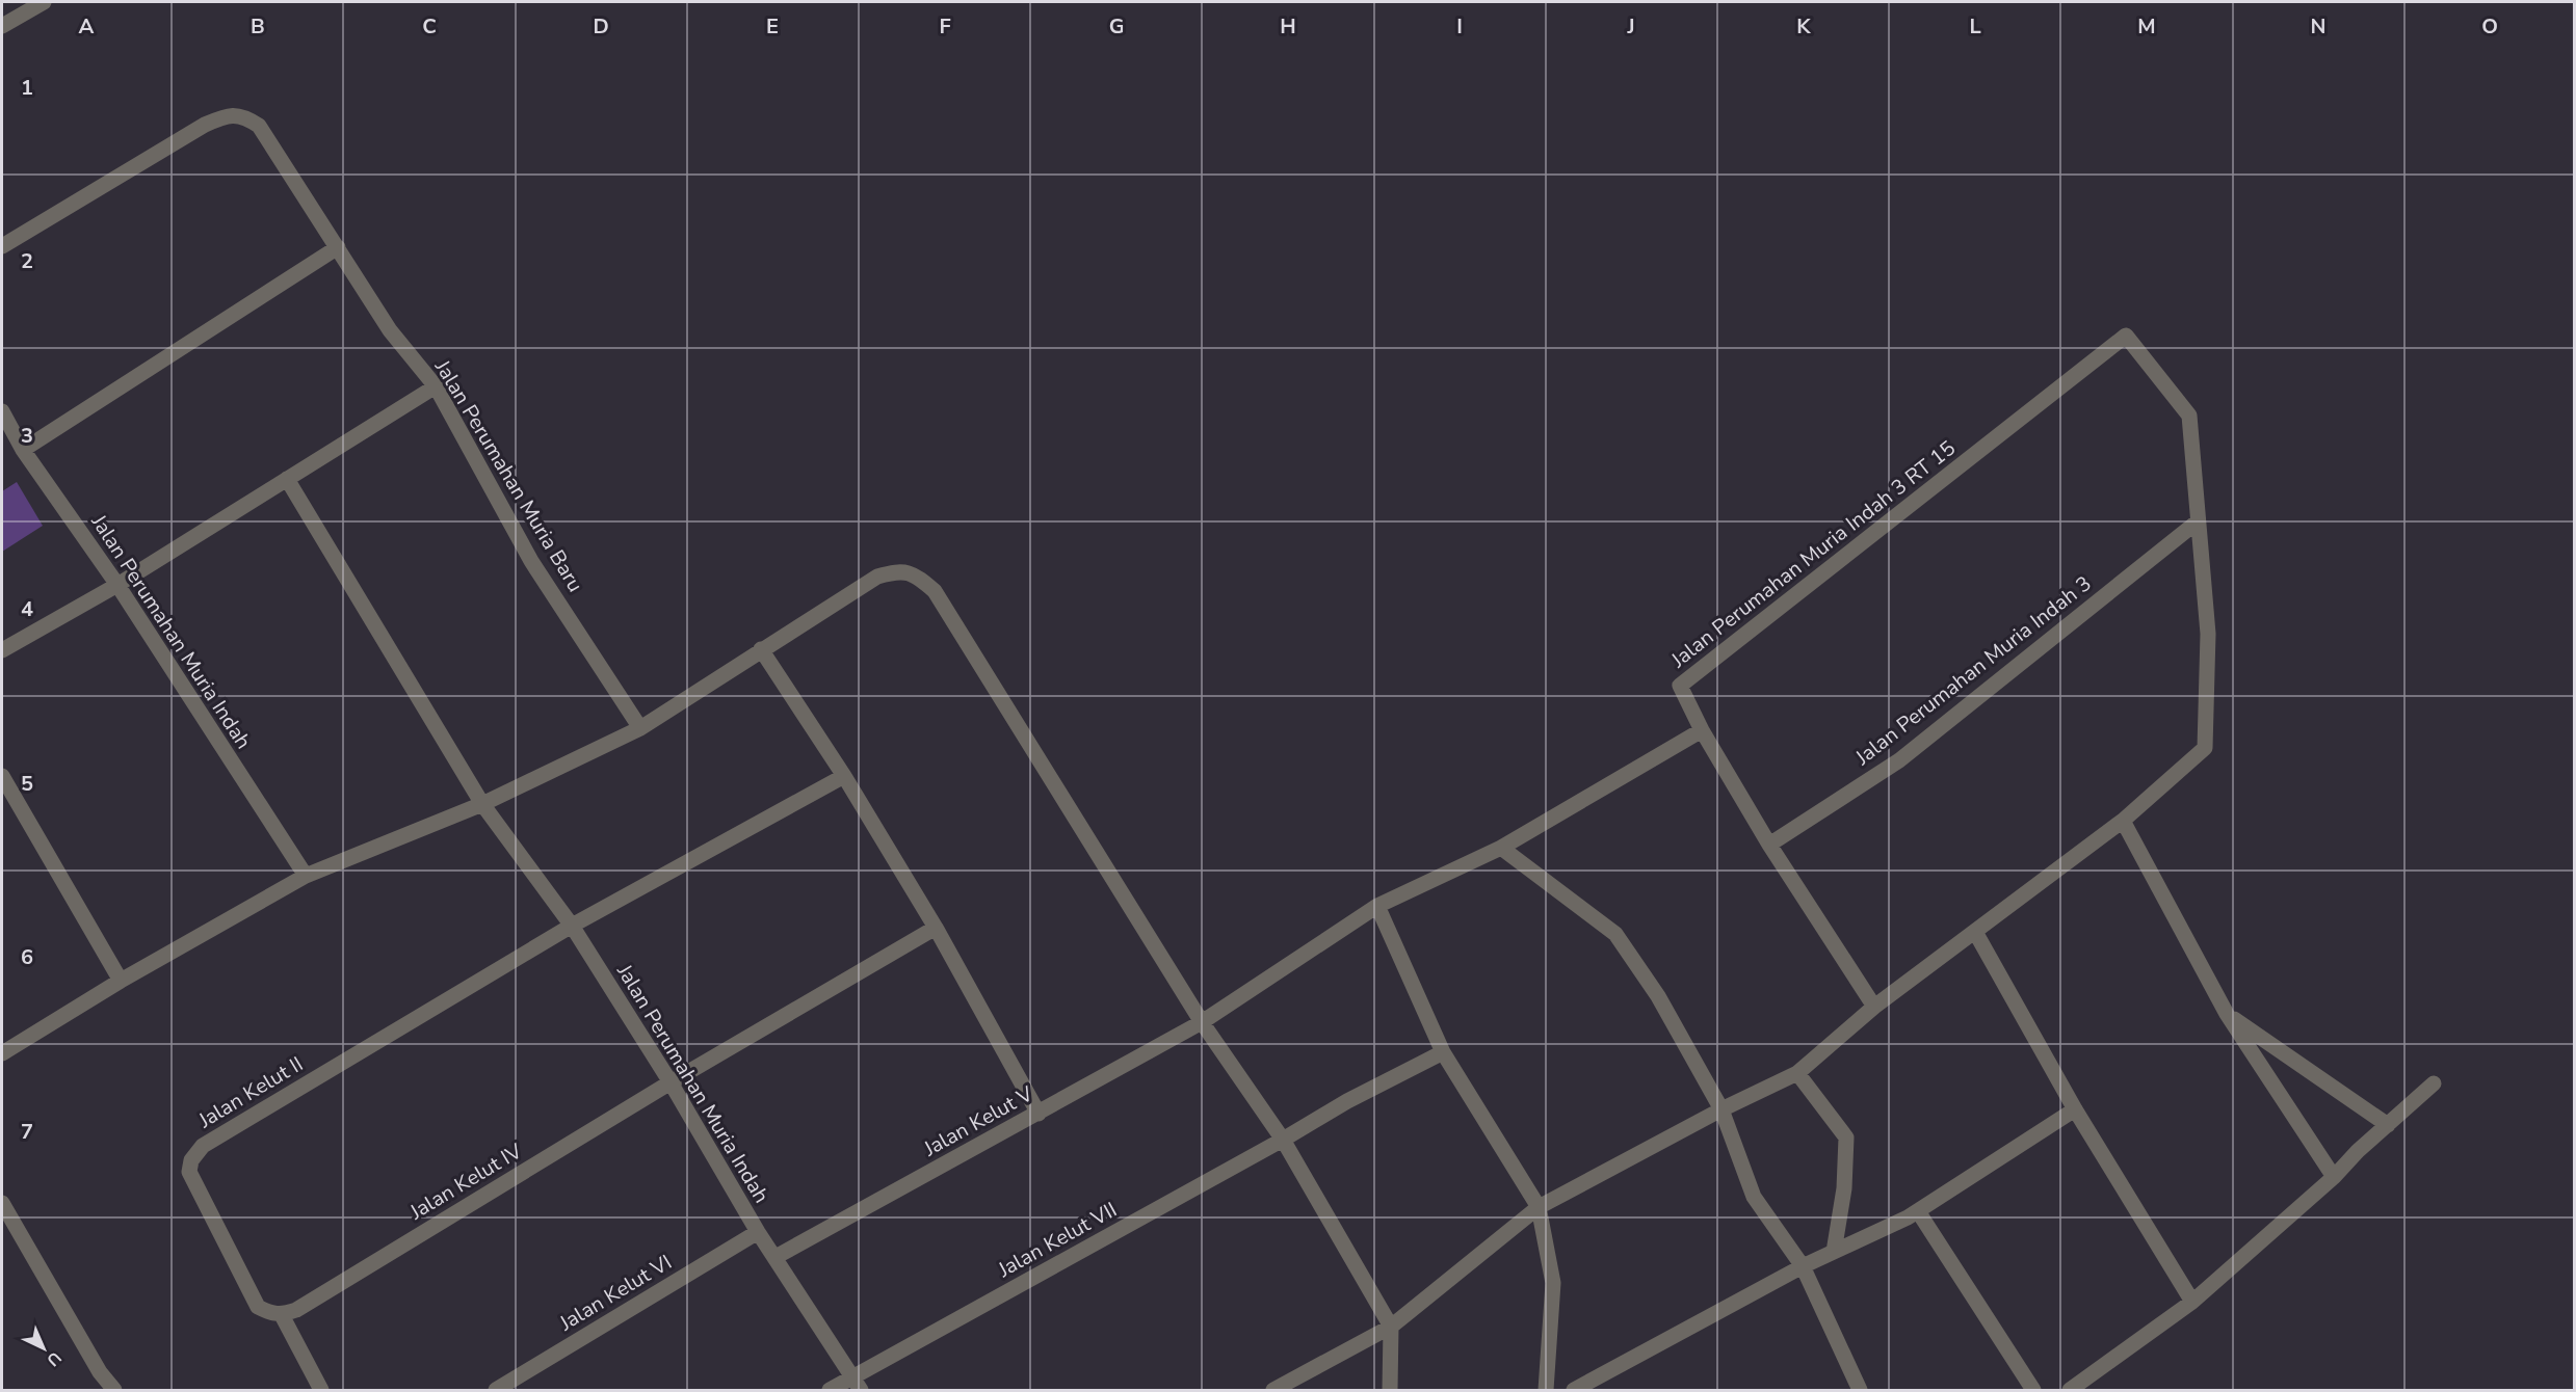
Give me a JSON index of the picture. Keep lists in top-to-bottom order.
{
  "streets": {
    "street": [
      "Jalan Perumahan Muria Baru",
      "Jalan Perumahan Muria Indah 3 RT 15",
      "Jalan Perumahan Muria Indah",
      "Jalan Perumahan Muria Indah 3",
      "Jalan Kelut II",
      "Jalan Kelut V",
      "Jalan Kelut IV",
      "Jalan Kelut VII",
      "Jalan Kelut VI"
    ]
  },
  "crossings": [
    ["Jalan Perumahan Muria Indah 3 RT 15", "Jalan Perumahan Muria Indah 3"],
    ["Jalan Perumahan Muria Indah", "Jalan Kelut II"],
    ["Jalan Perumahan Muria Indah", "Jalan Kelut V"],
    ["Jalan Perumahan Muria Indah", "Jalan Kelut IV"],
    ["Jalan Perumahan Muria Indah", "Jalan Kelut VII"],
    ["Jalan Perumahan Muria Indah", "Jalan Kelut VI"],
    ["Jalan Kelut II", "Jalan Kelut IV"]
  ],
  "north": "bottom right",
  "grid": {
    "columns": [
      "A",
      "B",
      "C",
      "D",
      "E",
      "F",
      "G",
      "H",
      "I",
      "J",
      "K",
      "L",
      "M",
      "N",
      "O"
    ],
    "rows": [
      "1",
      "2",
      "3",
      "4",
      "5",
      "6",
      "7"
    ]
  }
}
